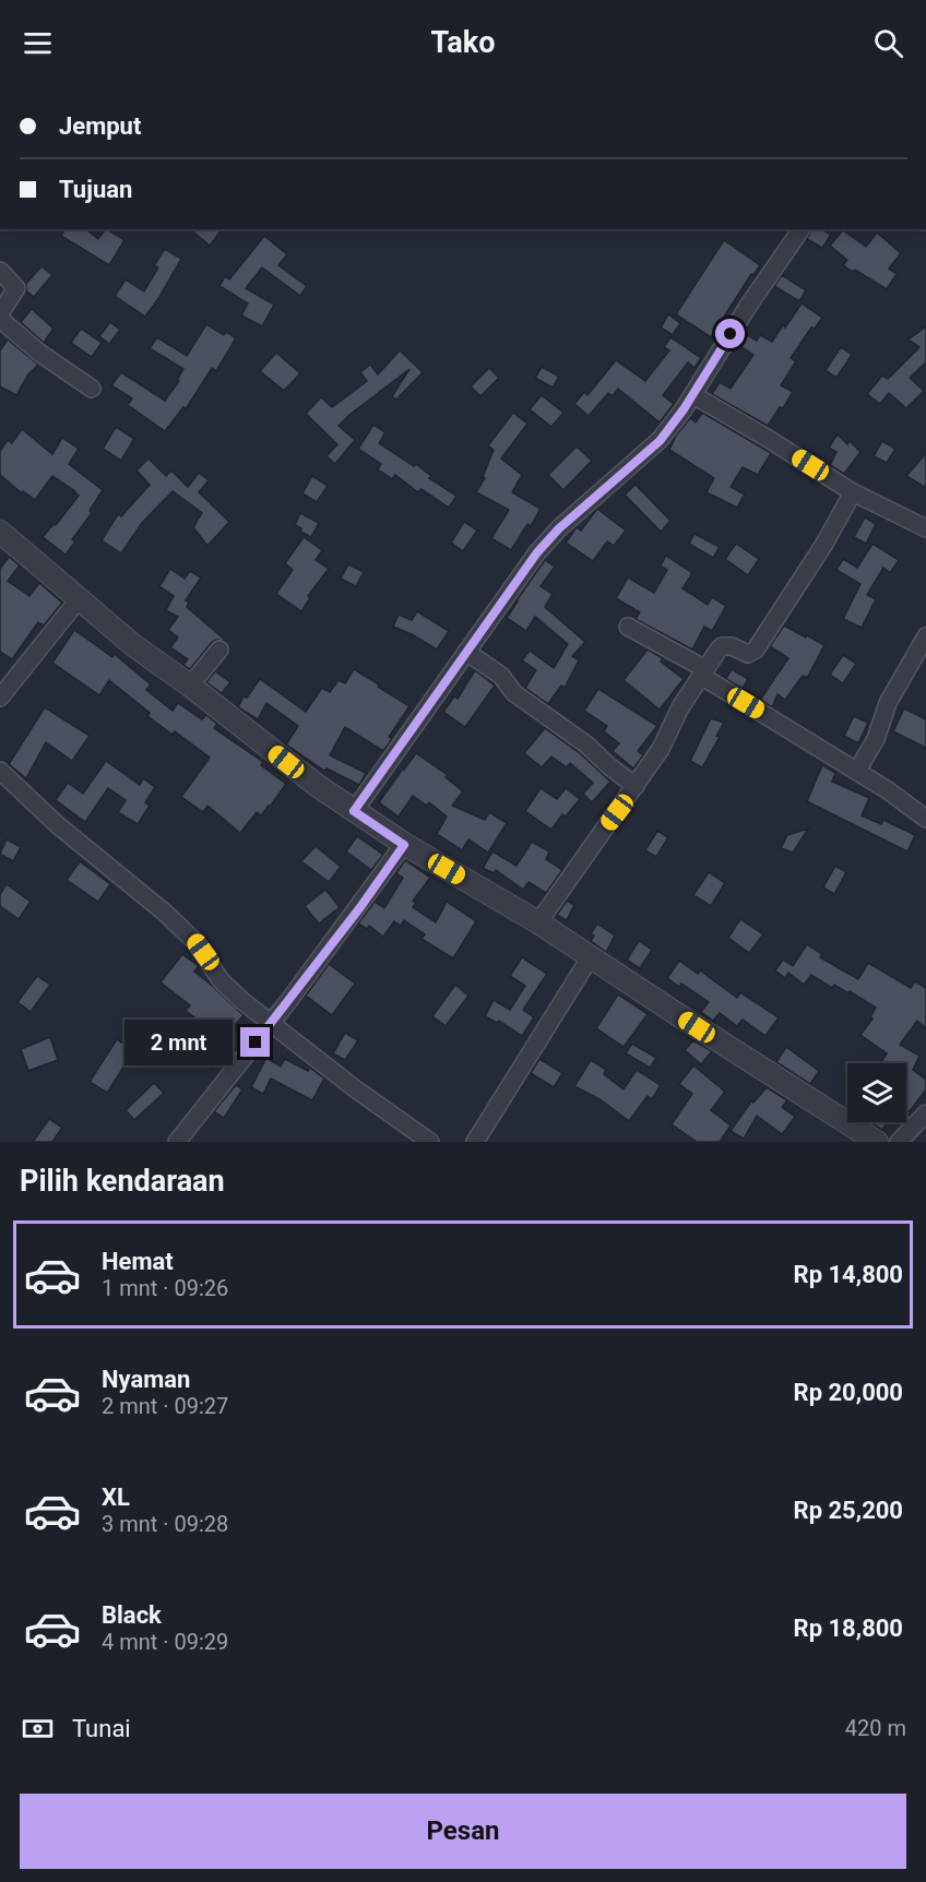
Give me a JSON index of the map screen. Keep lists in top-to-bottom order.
{
  "page": {
    "header": "Tako",
    "banner": ["Jemput", "Tujuan"],
    "bubble": "2 mnt",
    "heading": "Pilih kendaraan",
    "list": [
      {
        "name": "Hemat",
        "note": "1 mnt · 09:26",
        "value": "Rp 14,800"
      },
      {
        "name": "Nyaman",
        "note": "2 mnt · 09:27",
        "value": "Rp 20,000"
      },
      {
        "name": "XL",
        "note": "3 mnt · 09:28",
        "value": "Rp 25,200"
      },
      {
        "name": "Black",
        "note": "4 mnt · 09:29",
        "value": "Rp 18,800"
      }
    ],
    "pay": ["Tunai", "420 m"],
    "buttons": "Pesan"
  }
}
